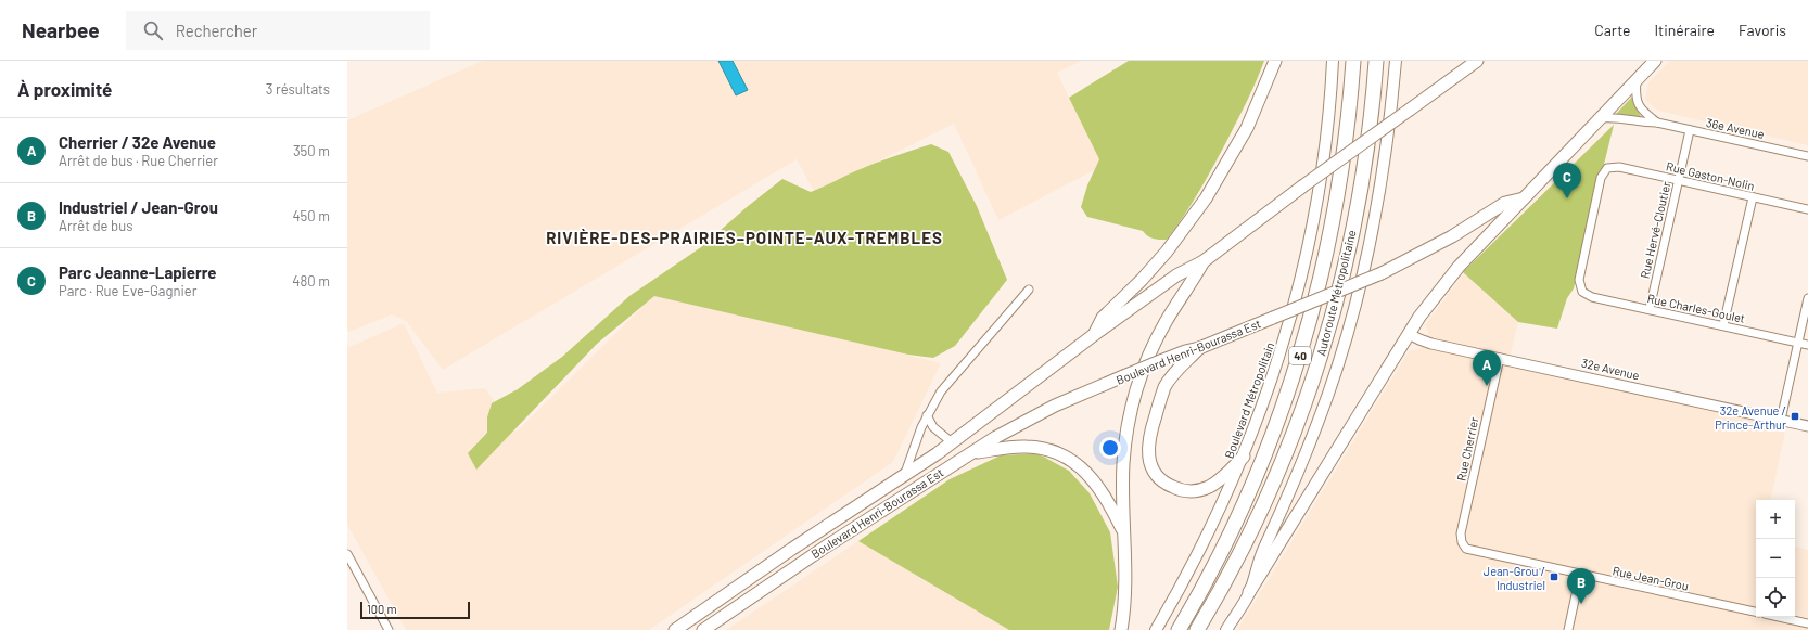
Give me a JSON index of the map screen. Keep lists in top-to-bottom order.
{
  "streets": {
    "highway": ["Autoroute Métropolitaine", "40"],
    "main road": ["Boulevard Henri-Bourassa Est", "Boulevard Métropolitain"],
    "street": [
      "36e Avenue",
      "Rue Gaston-Nolin",
      "Rue Hervé-Cloutier",
      "Rue Charles-Goulet",
      "32e Avenue",
      "Rue Cherrier",
      "Rue Jean-Grou"
    ]
  },
  "crossings": [
    ["36e Avenue", "Rue Hervé-Cloutier"],
    ["Rue Gaston-Nolin", "Rue Hervé-Cloutier"],
    ["Rue Gaston-Nolin", "Rue Charles-Goulet"],
    ["Rue Hervé-Cloutier", "Rue Charles-Goulet"],
    ["32e Avenue", "Rue Cherrier"],
    ["Rue Cherrier", "Rue Jean-Grou"]
  ],
  "districts": ["RIVIÈRE-DES-PRAIRIES–POINTE-AUX-TREMBLES"],
  "places": {
    "transit": ["32e Avenue / Prince-Arthur", "Jean-Grou / Industriel"]
  },
  "scale_bar": "100 m",
  "page": {
    "header": "Nearbee",
    "search": "Rechercher",
    "nav": ["Carte", "Itinéraire", "Favoris"],
    "heading": ["À proximité", "3 résultats"],
    "list": [
      {
        "mark": "A",
        "name": "Cherrier / 32e Avenue",
        "note": "Arrêt de bus · Rue Cherrier",
        "value": "350 m"
      },
      {
        "mark": "B",
        "name": "Industriel / Jean-Grou",
        "note": "Arrêt de bus",
        "value": "450 m"
      },
      {
        "mark": "C",
        "name": "Parc Jeanne-Lapierre",
        "note": "Parc · Rue Eve-Gagnier",
        "value": "480 m"
      }
    ],
    "pins": ["C", "A", "B"],
    "map_buttons": ["+", "−"],
    "scale": "100 m"
  }
}
